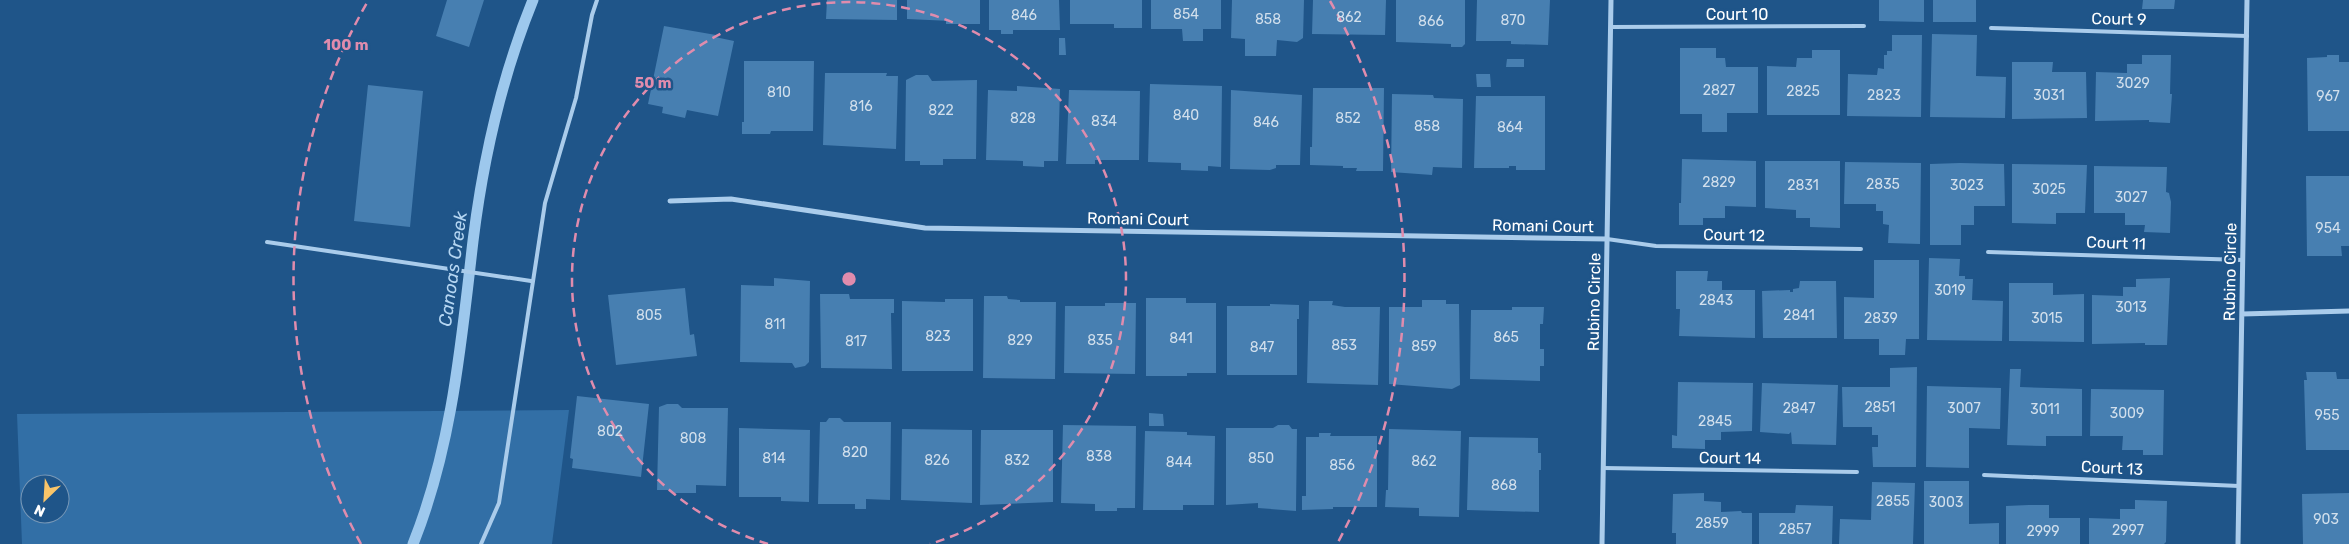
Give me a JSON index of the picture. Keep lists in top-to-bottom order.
{
  "streets": {
    "street": ["Romani Court", "Rubino Circle"],
    "lane": [
      "Court 10",
      "Court 9",
      "Court 12",
      "Court 11",
      "Court 14",
      "Court 13"
    ]
  },
  "crossings": [
    ["Court 10", "Rubino Circle"],
    ["Court 9", "Rubino Circle"],
    ["Romani Court", "Court 12"],
    ["Romani Court", "Rubino Circle"],
    ["Court 12", "Rubino Circle"],
    ["Court 11", "Rubino Circle"],
    ["Rubino Circle", "Court 14"],
    ["Rubino Circle", "Court 13"]
  ],
  "water": ["Canoas Creek"],
  "house_numbers": [
    "854",
    "846",
    "862",
    "858",
    "870",
    "866",
    "3029",
    "2827",
    "2825",
    "810",
    "2823",
    "3031",
    "967",
    "816",
    "822",
    "840",
    "828",
    "852",
    "834",
    "846",
    "858",
    "864",
    "2829",
    "2835",
    "2831",
    "3023",
    "3025",
    "3027",
    "954",
    "3019",
    "2843",
    "3013",
    "805",
    "2841",
    "2839",
    "3015",
    "811",
    "823",
    "865",
    "841",
    "829",
    "835",
    "817",
    "853",
    "859",
    "847",
    "2851",
    "2847",
    "3007",
    "3011",
    "3009",
    "955",
    "2845",
    "802",
    "808",
    "820",
    "838",
    "814",
    "850",
    "826",
    "832",
    "862",
    "844",
    "856",
    "868",
    "2855",
    "3003",
    "903",
    "2859",
    "2857",
    "2997",
    "2999"
  ],
  "north": "bottom left",
  "rings": ["100 m", "50 m"]
}
